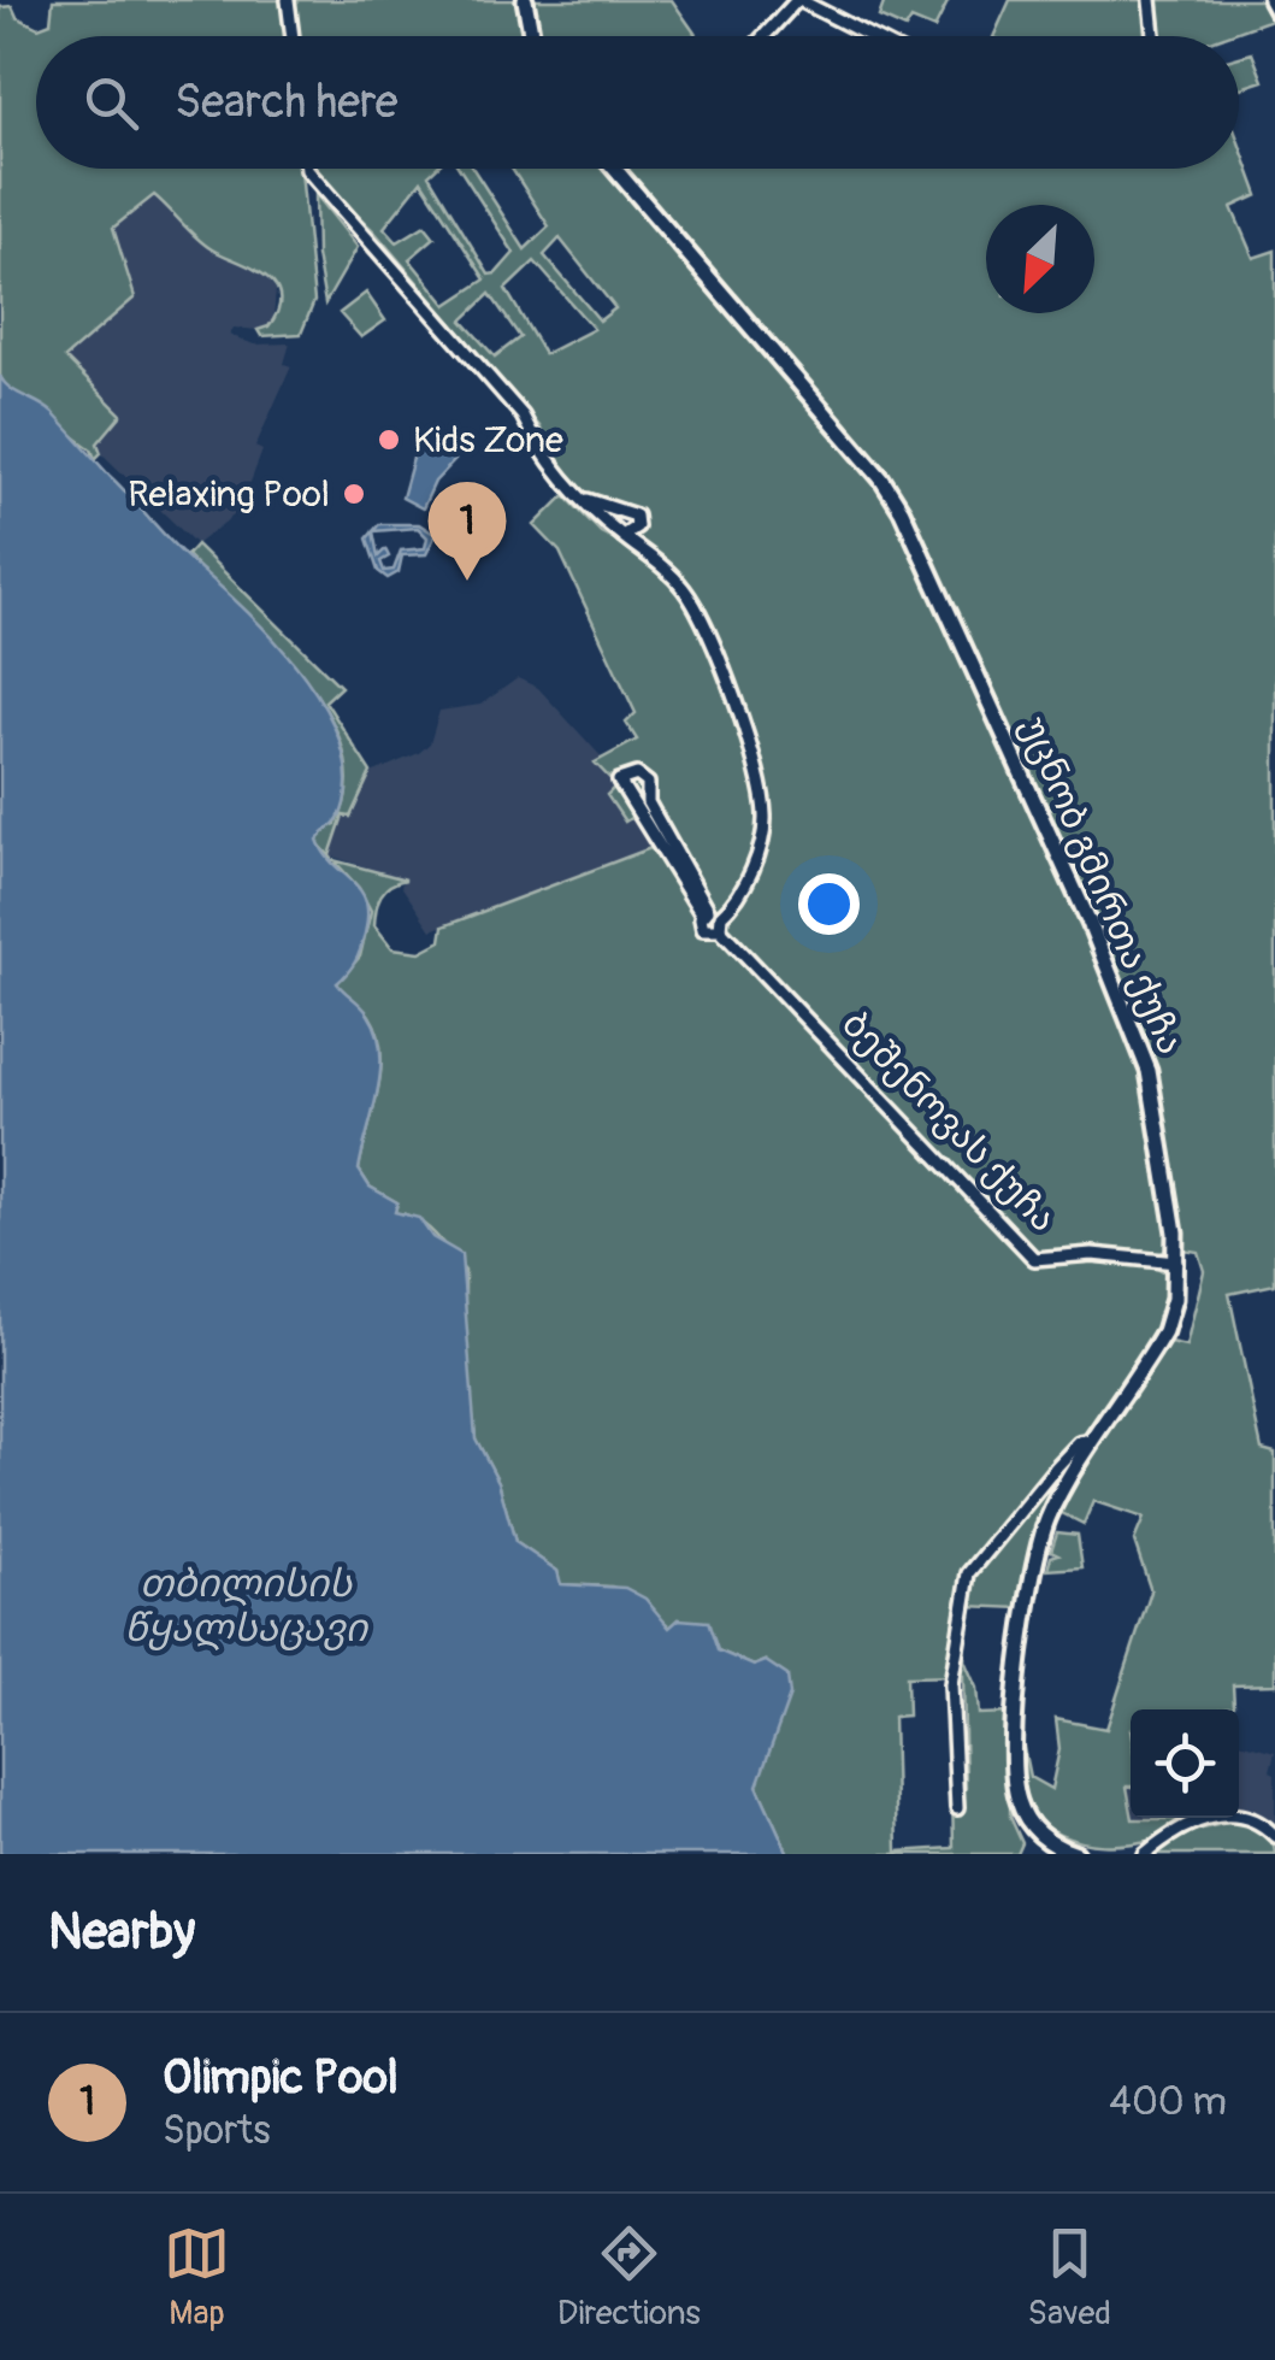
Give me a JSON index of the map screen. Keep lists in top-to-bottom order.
{
  "streets": {
    "main road": ["უცნობ გმირთა ქუჩა"],
    "street": ["ბეშენოვას ქუჩა"]
  },
  "crossings": [
    ["უცნობ გმირთა ქუჩა", "ბეშენოვას ქუჩა"]
  ],
  "water": ["თბილისის წყალსაცავი"],
  "places": ["Kids Zone", "Relaxing Pool"],
  "north": "bottom left",
  "page": {
    "search": "Search here",
    "pins": "1",
    "heading": "Nearby",
    "list": [
      {
        "mark": "1",
        "name": "Olimpic Pool",
        "note": "Sports",
        "value": "400 m"
      }
    ],
    "nav": ["Map", "Directions", "Saved"]
  }
}
